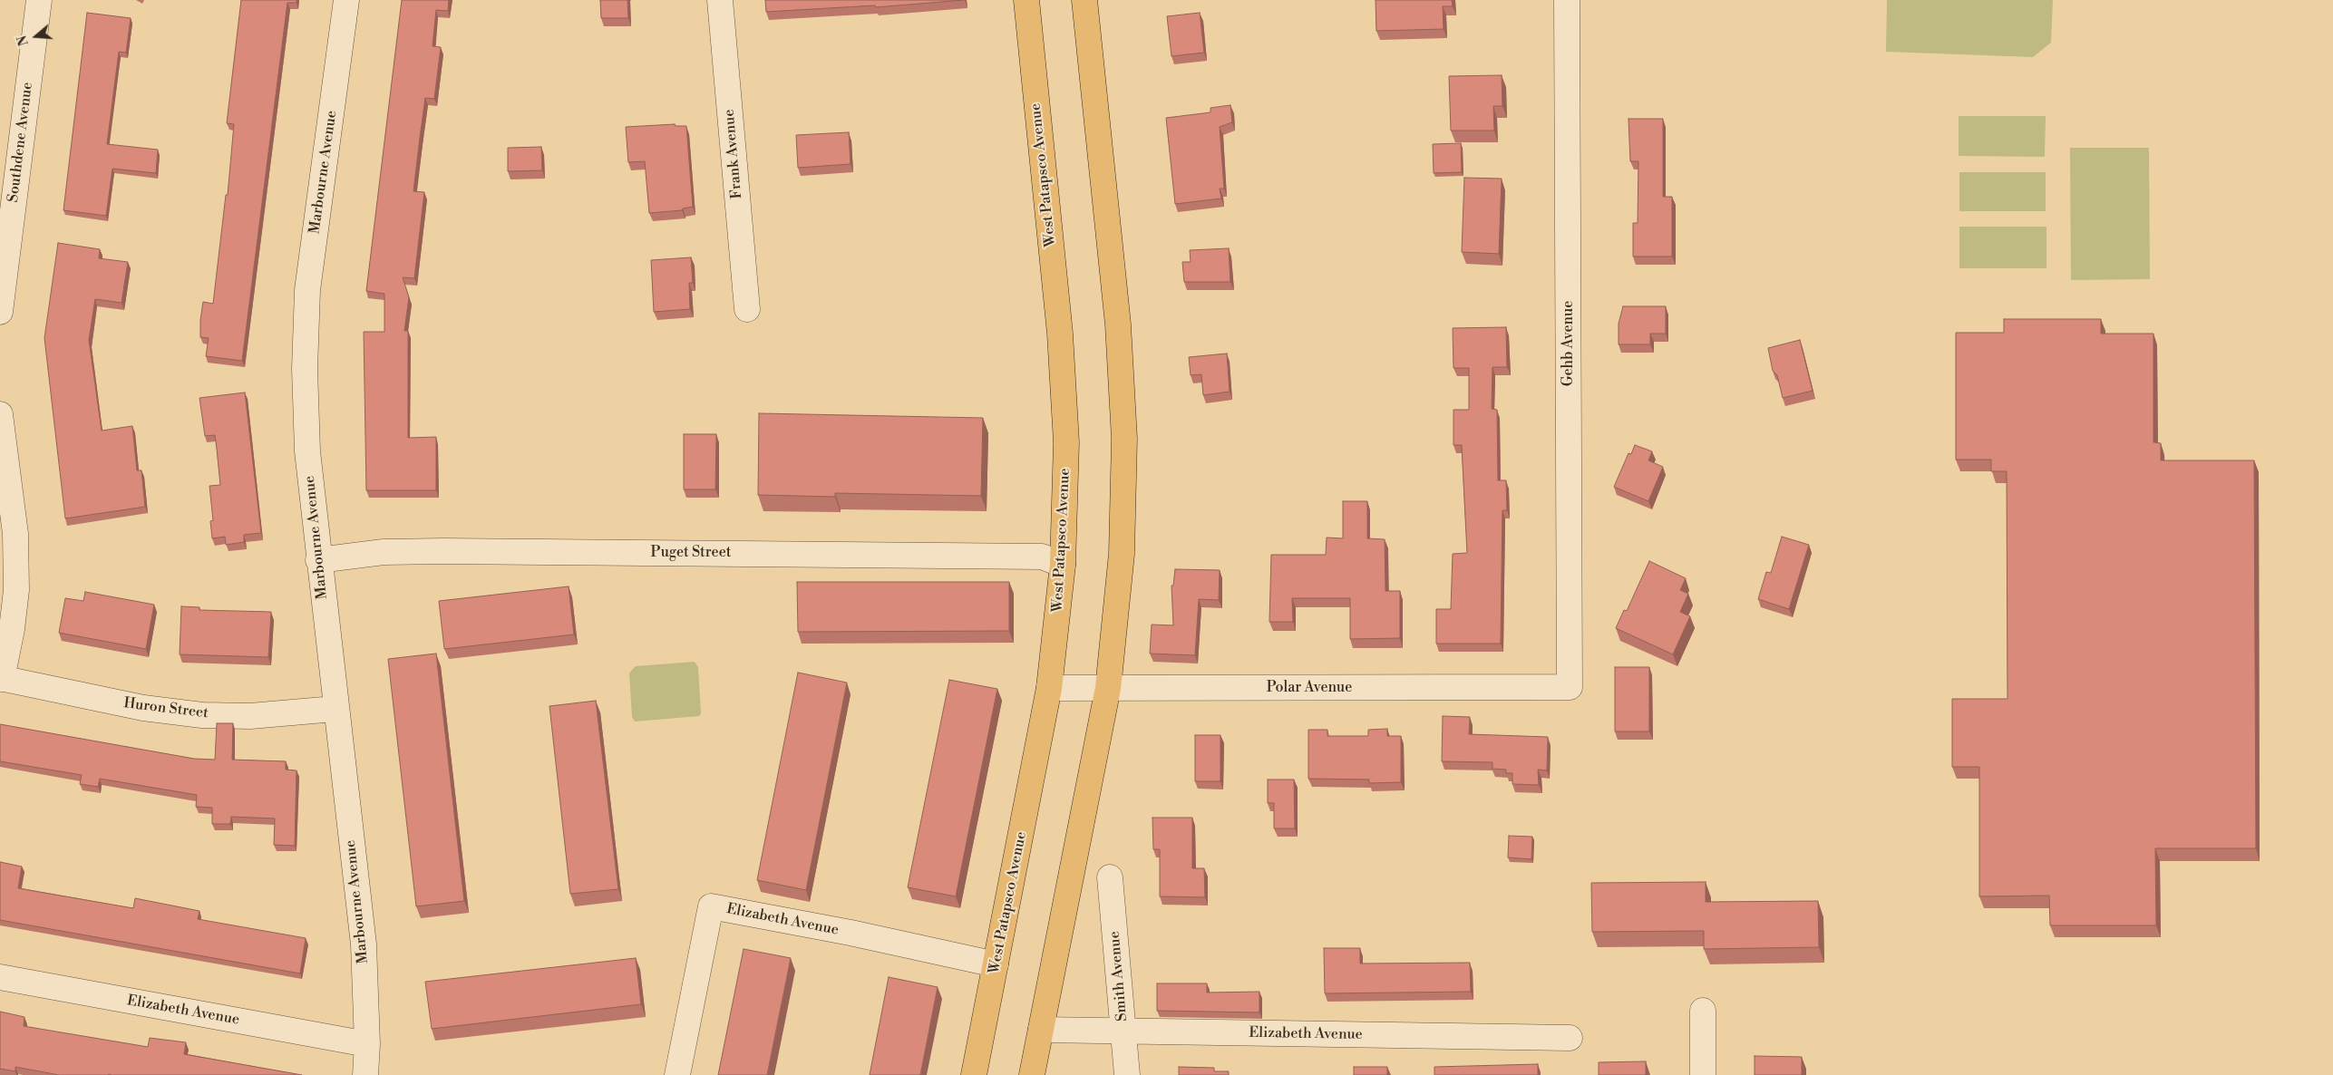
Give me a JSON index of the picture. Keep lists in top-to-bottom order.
{
  "streets": {
    "main road": ["West Patapsco Avenue"],
    "street": [
      "Southdene Avenue",
      "Frank Avenue",
      "Marbourne Avenue",
      "Gehb Avenue",
      "Puget Street",
      "Polar Avenue",
      "Huron Street",
      "Elizabeth Avenue",
      "Smith Avenue"
    ]
  },
  "crossings": [
    ["Marbourne Avenue", "Puget Street"],
    ["Marbourne Avenue", "Huron Street"],
    ["Marbourne Avenue", "Elizabeth Avenue"],
    ["West Patapsco Avenue", "Puget Street"],
    ["West Patapsco Avenue", "Polar Avenue"],
    ["West Patapsco Avenue", "Elizabeth Avenue"],
    ["Gehb Avenue", "Polar Avenue"],
    ["Elizabeth Avenue", "Smith Avenue"]
  ],
  "north": "left"
}
